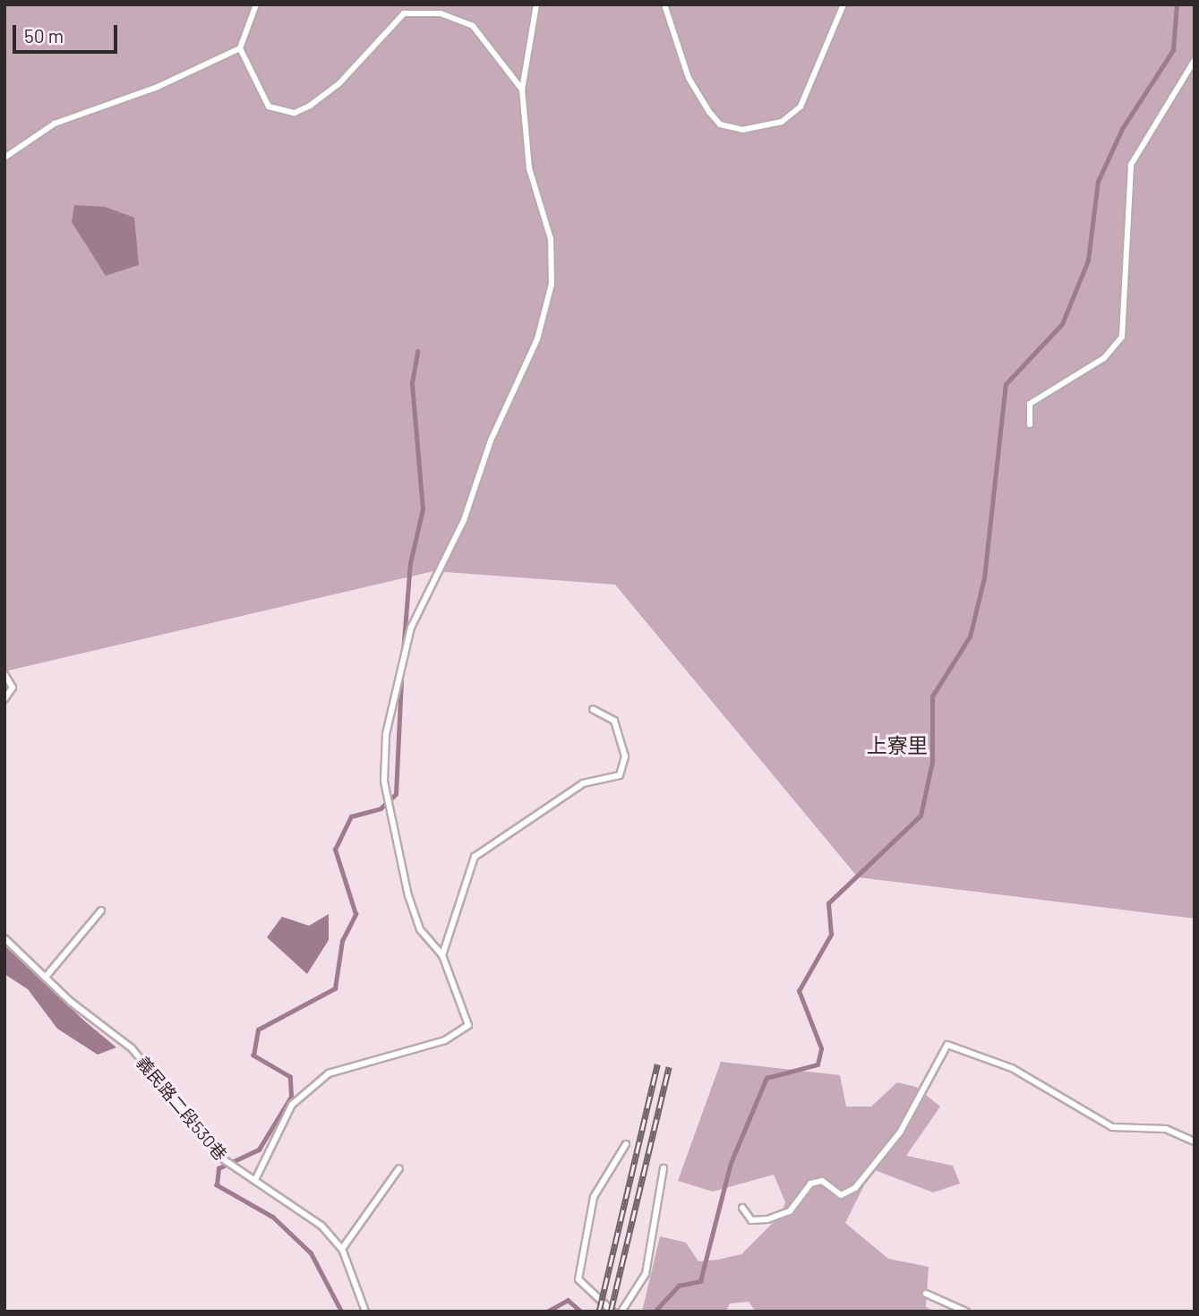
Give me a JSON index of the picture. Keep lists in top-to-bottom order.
{
  "streets": {
    "lane": ["義民路二段530巷"]
  },
  "districts": ["上寮里"],
  "scale_bar": "50 m"
}
